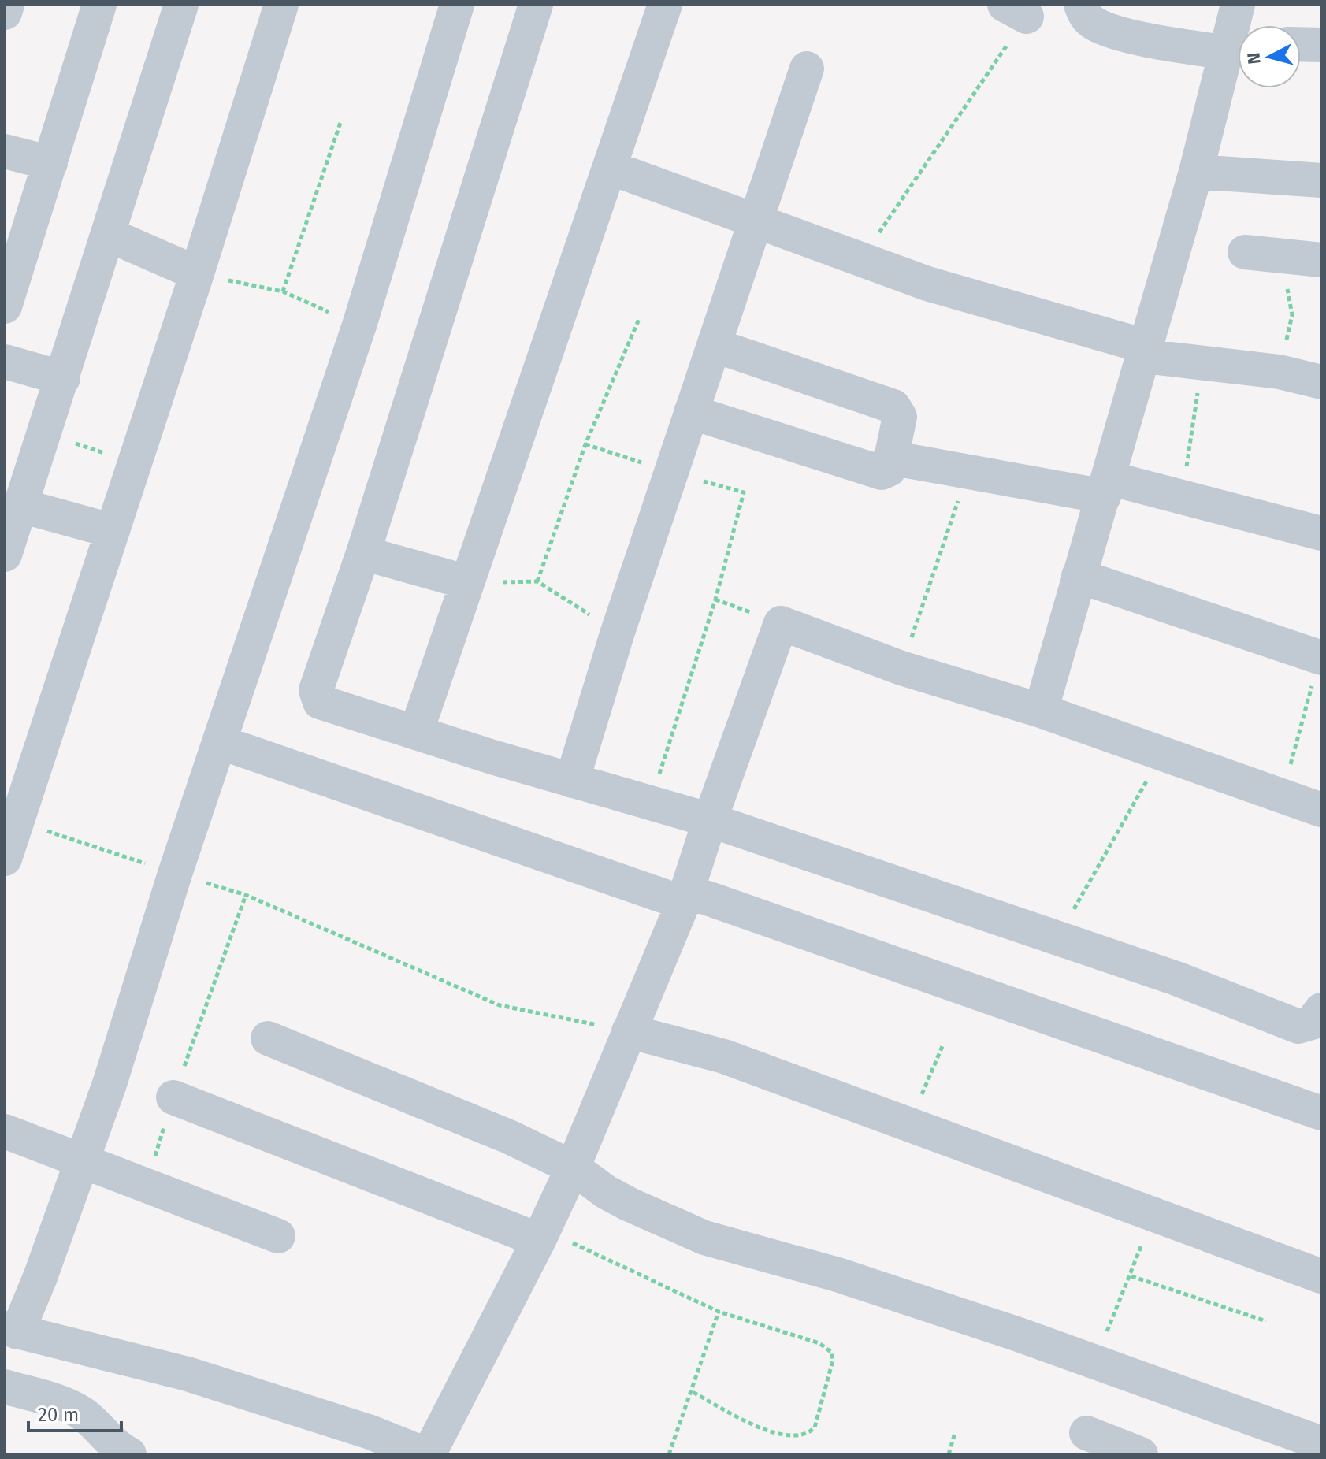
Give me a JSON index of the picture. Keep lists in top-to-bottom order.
{
  "scale_bar": "20 m",
  "north": "left"
}
